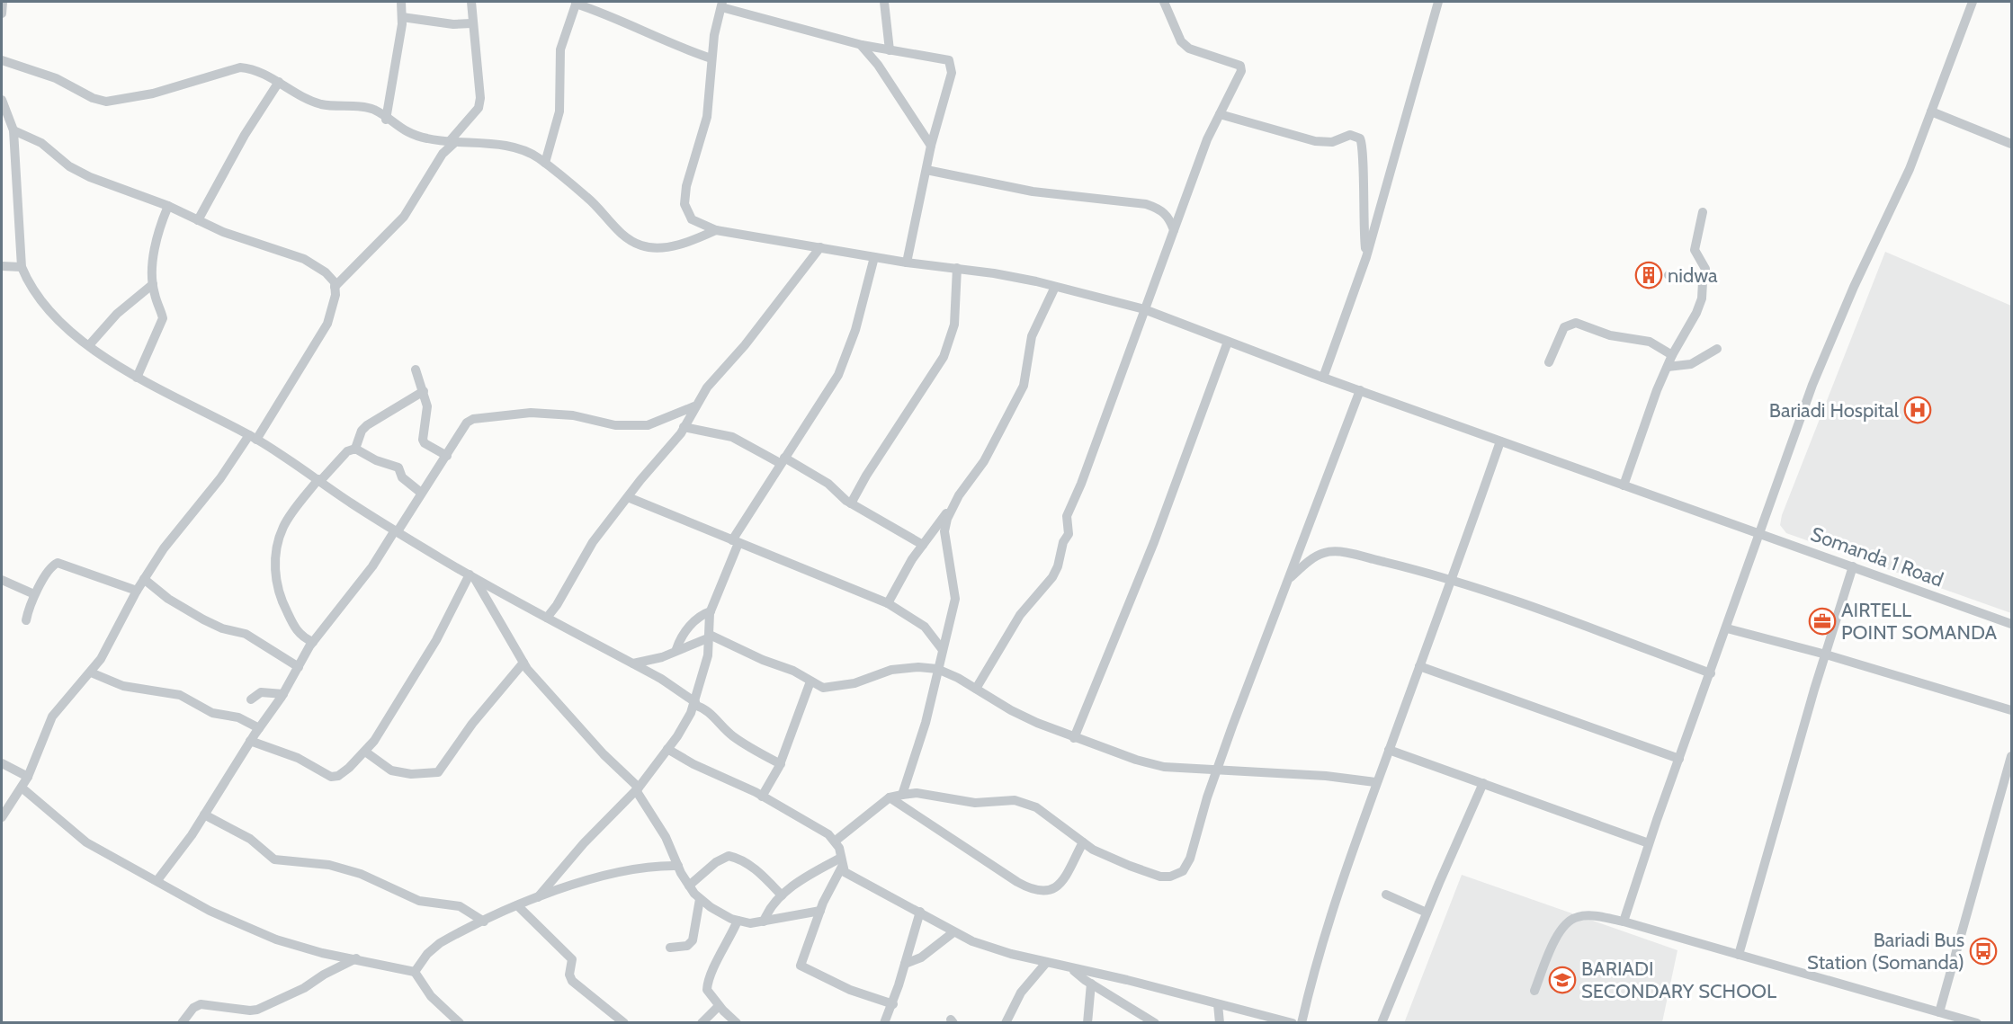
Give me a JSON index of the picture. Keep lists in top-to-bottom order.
{
  "streets": {
    "street": ["Somanda 1 Road"]
  },
  "places": {
    "building": ["nidwa"],
    "hospital": ["Bariadi Hospital"],
    "office": ["AIRTELL POINT SOMANDA"],
    "bus stop": ["Bariadi Bus Station (Somanda)"],
    "school or university": ["BARIADI SECONDARY SCHOOL"]
  }
}
